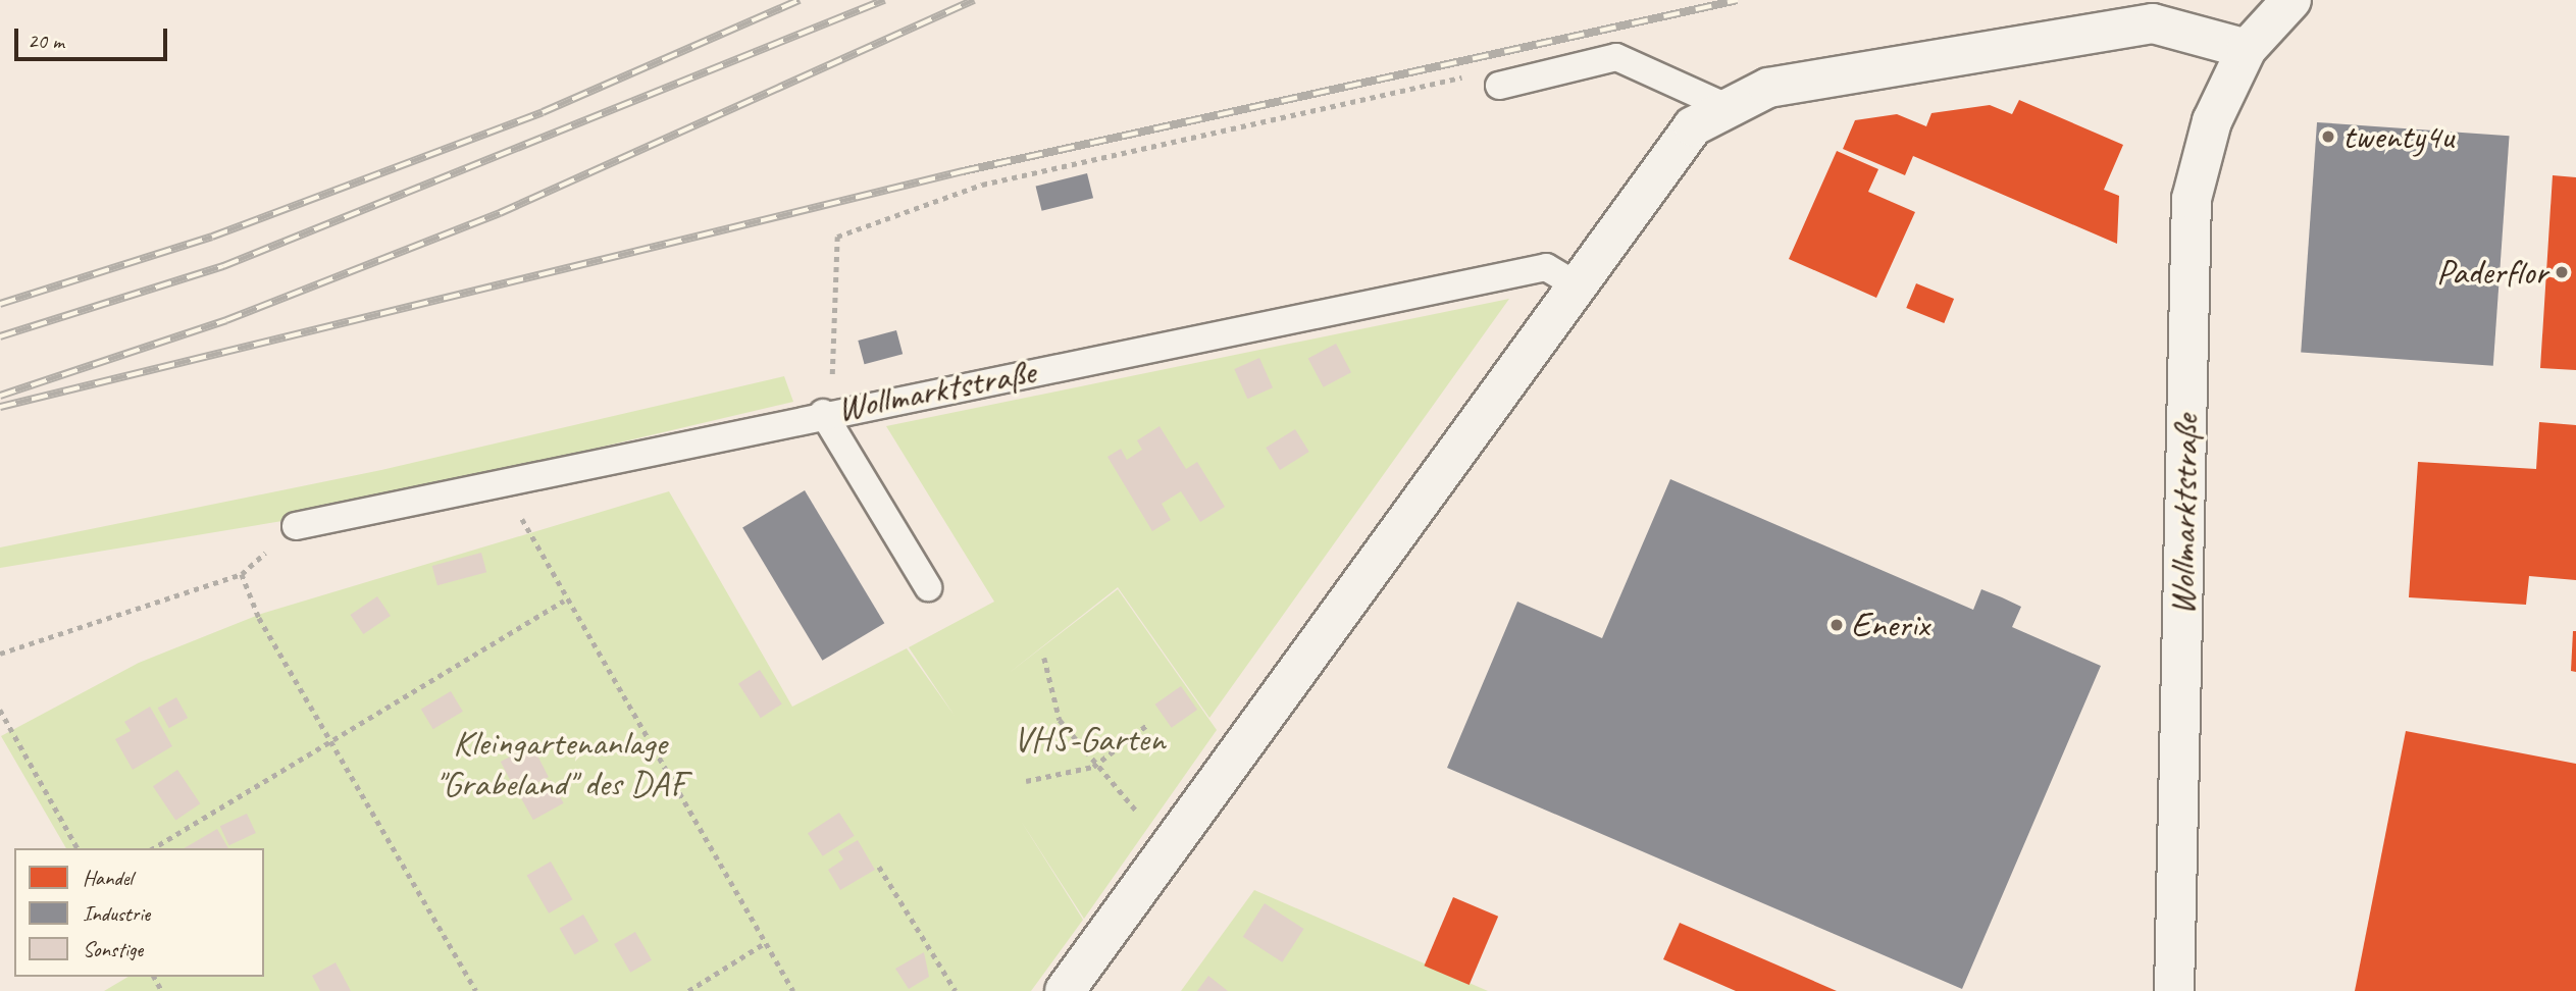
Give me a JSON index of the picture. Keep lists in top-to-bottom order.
{
  "streets": {
    "street": ["Wollmarktstraße"]
  },
  "parks": ["VHS-Garten", "Kleingartenanlage \"Grabeland\" des DAF"],
  "places": ["twenty4u", "Paderflor", "Enerix"],
  "legend": ["Handel", "Industrie", "Sonstige"],
  "scale_bar": "20 m"
}
